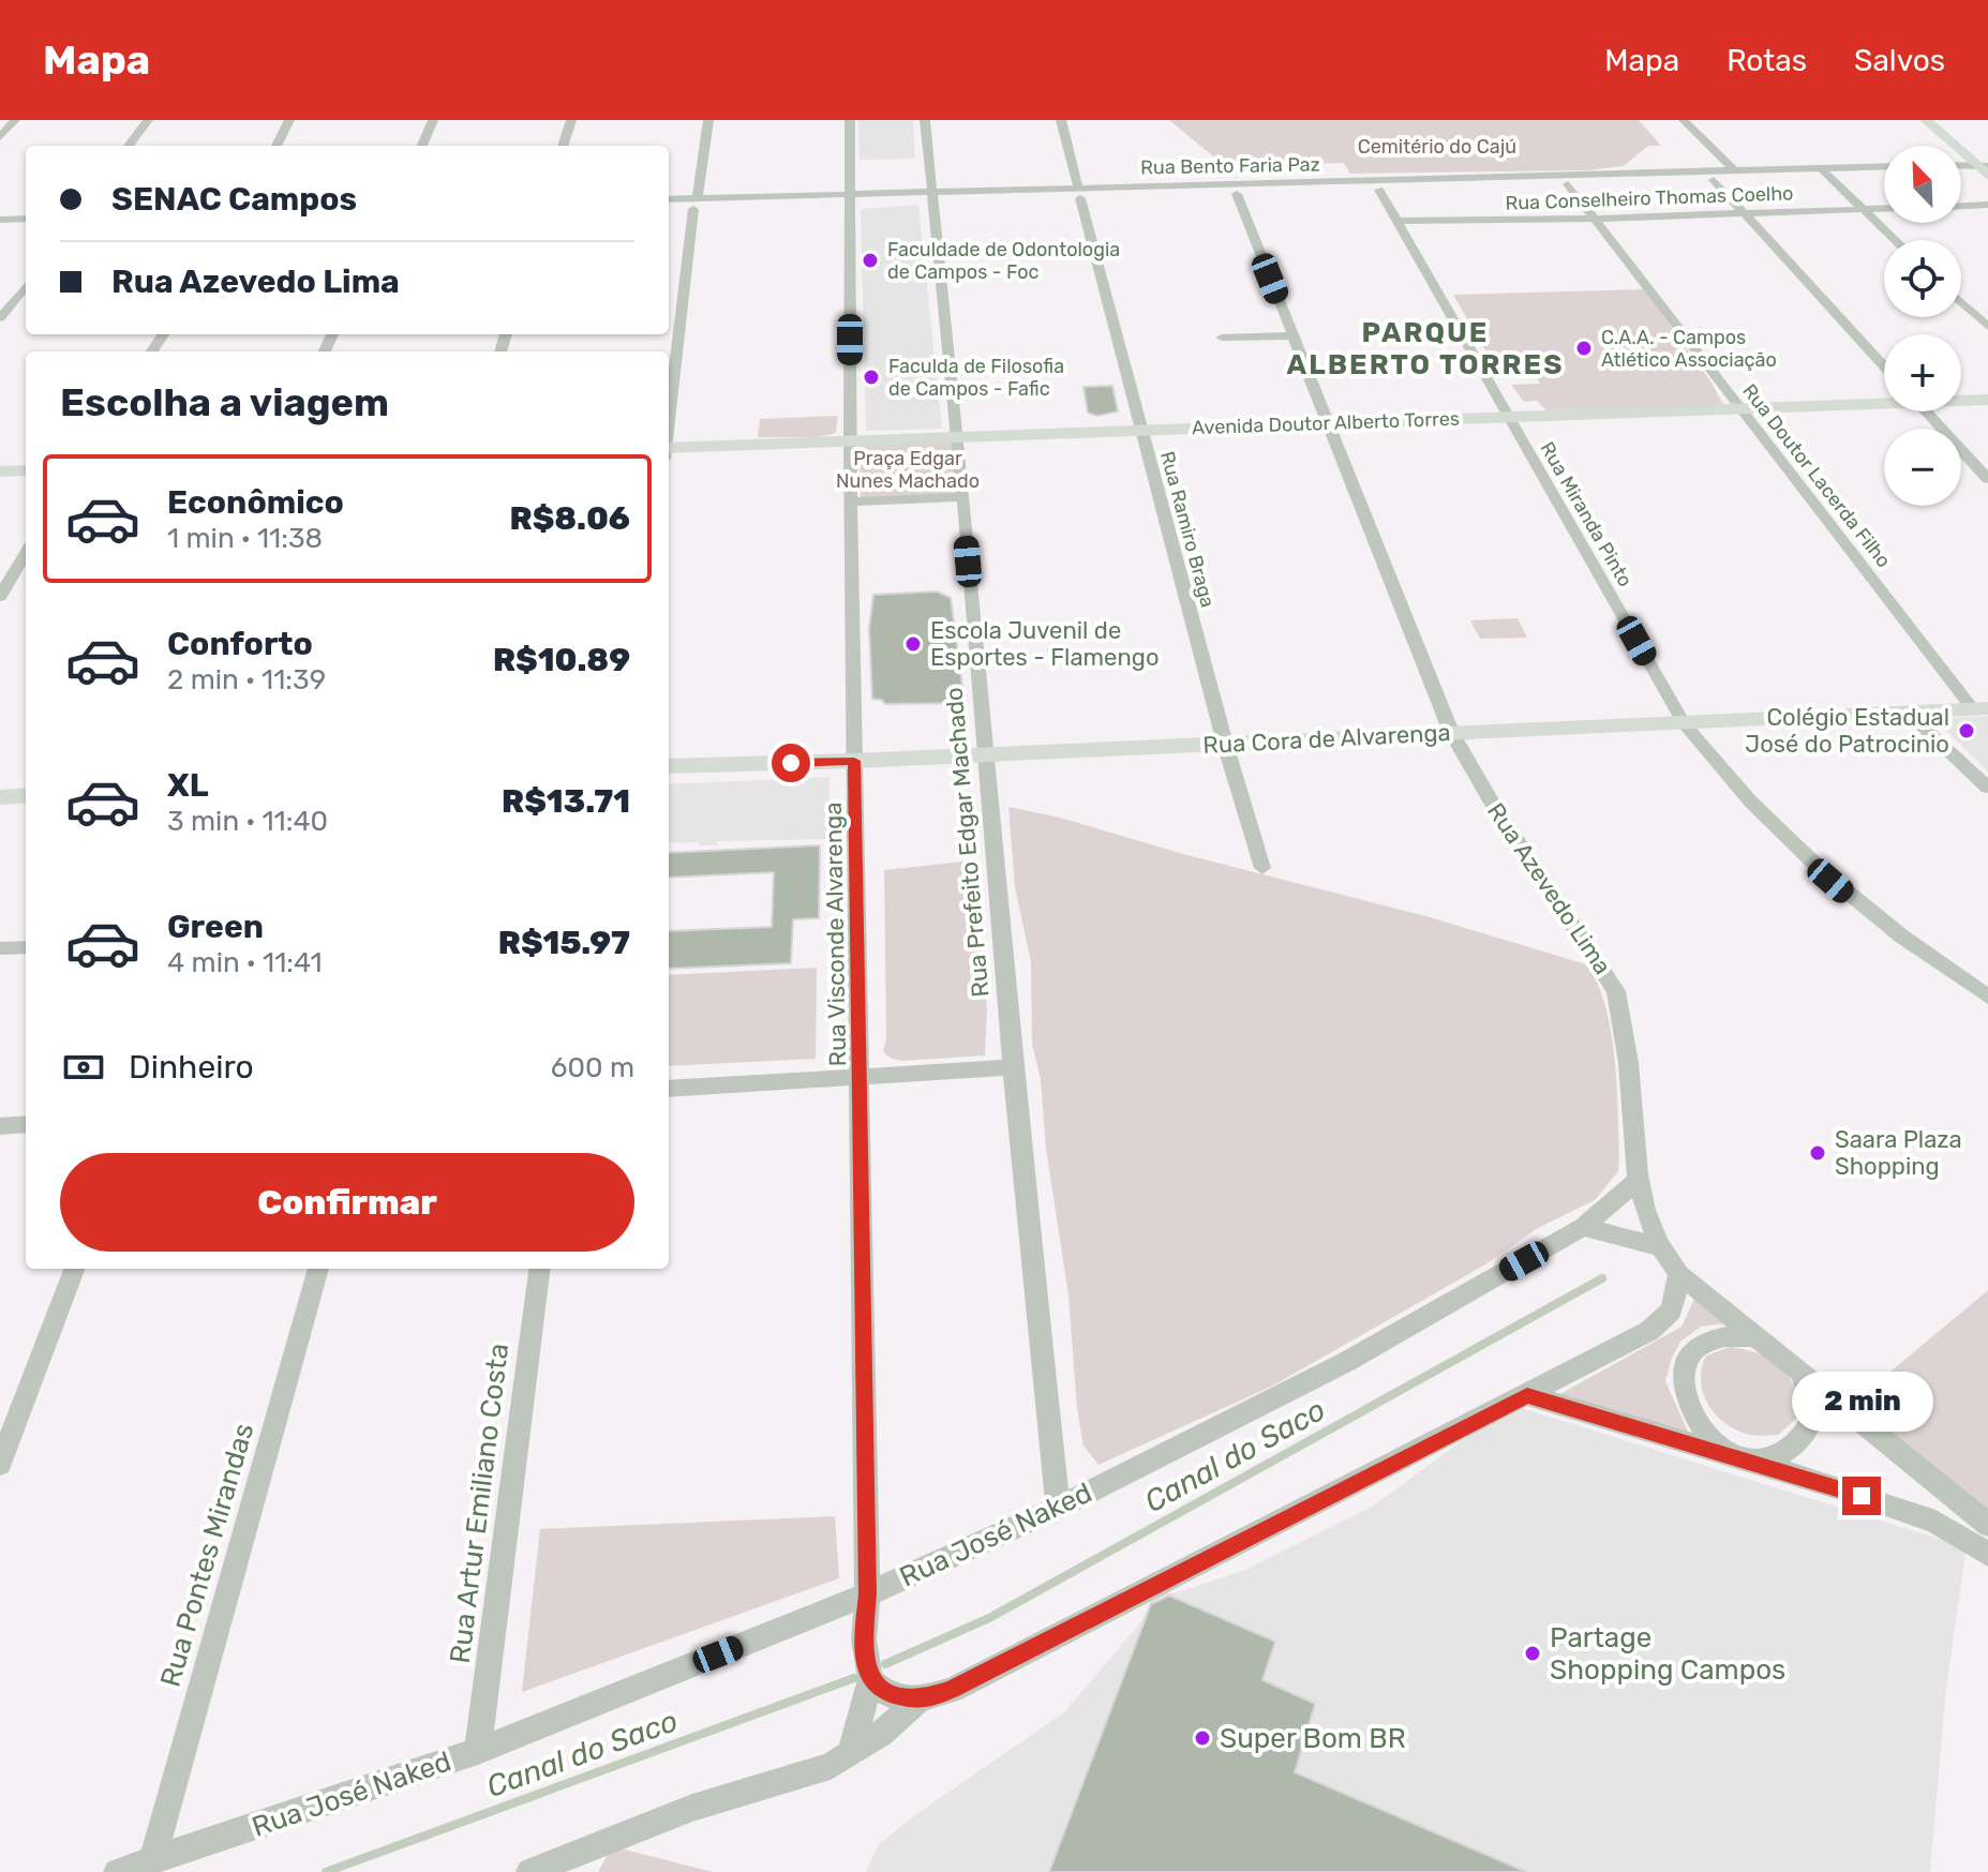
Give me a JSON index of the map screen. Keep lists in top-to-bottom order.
{
  "streets": {
    "main road": ["Avenida Doutor Alberto Torres", "Rua Cora de Alvarenga"],
    "street": [
      "Rua Bento Faria Paz",
      "Rua Conselheiro Thomas Coelho",
      "Rua Doutor Lacerda Filho",
      "Rua Miranda Pinto",
      "Rua Ramiro Braga",
      "Rua Prefeito Edgar Machado",
      "Rua Azevedo Lima",
      "Rua Visconde Alvarenga",
      "Rua Artur Emiliano Costa",
      "Rua José Naked",
      "Rua Pontes Mirandas"
    ]
  },
  "crossings": [
    ["Rua Bento Faria Paz", "Rua Doutor Lacerda Filho"],
    ["Rua Bento Faria Paz", "Rua Miranda Pinto"],
    ["Rua Bento Faria Paz", "Rua Ramiro Braga"],
    ["Rua Bento Faria Paz", "Rua Prefeito Edgar Machado"],
    ["Rua Bento Faria Paz", "Rua Azevedo Lima"],
    ["Rua Bento Faria Paz", "Rua Visconde Alvarenga"],
    ["Rua Conselheiro Thomas Coelho", "Rua Doutor Lacerda Filho"],
    ["Rua Conselheiro Thomas Coelho", "Rua Miranda Pinto"],
    ["Avenida Doutor Alberto Torres", "Rua Doutor Lacerda Filho"],
    ["Avenida Doutor Alberto Torres", "Rua Miranda Pinto"],
    ["Avenida Doutor Alberto Torres", "Rua Ramiro Braga"],
    ["Avenida Doutor Alberto Torres", "Rua Prefeito Edgar Machado"],
    ["Avenida Doutor Alberto Torres", "Rua Azevedo Lima"],
    ["Avenida Doutor Alberto Torres", "Rua Visconde Alvarenga"],
    ["Rua Doutor Lacerda Filho", "Rua Cora de Alvarenga"],
    ["Rua Miranda Pinto", "Rua Cora de Alvarenga"],
    ["Rua Ramiro Braga", "Rua Cora de Alvarenga"],
    ["Rua Cora de Alvarenga", "Rua Prefeito Edgar Machado"],
    ["Rua Cora de Alvarenga", "Rua Azevedo Lima"],
    ["Rua Cora de Alvarenga", "Rua Visconde Alvarenga"],
    ["Rua Prefeito Edgar Machado", "Rua José Naked"],
    ["Rua Azevedo Lima", "Rua José Naked"],
    ["Rua Visconde Alvarenga", "Rua José Naked"],
    ["Rua Artur Emiliano Costa", "Rua José Naked"],
    ["Rua José Naked", "Rua Pontes Mirandas"]
  ],
  "districts": ["PARQUE ALBERTO TORRES"],
  "water": ["Canal do Saco"],
  "parks": ["Cemitério do Cajú", "Praça Edgar Nunes Machado"],
  "places": [
    "Faculdade de Odontologia de Campos - Foc",
    "C.A.A. - Campos Atlético Associação",
    "Faculda de Filosofia de Campos - Fafic",
    "Escola Juvenil de Esportes - Flamengo",
    "Colégio Estadual José do Patrocinio",
    "Saara Plaza Shopping",
    "Partage Shopping Campos",
    "Super Bom BR"
  ],
  "north": "top left",
  "page": {
    "header": "Mapa",
    "nav": ["Mapa", "Rotas", "Salvos"],
    "map_buttons": ["+", "−"],
    "banner": ["SENAC Campos", "Rua Azevedo Lima"],
    "heading": "Escolha a viagem",
    "list": [
      {
        "name": "Econômico",
        "note": "1 min · 11:38",
        "value": "R$8.06"
      },
      {
        "name": "Conforto",
        "note": "2 min · 11:39",
        "value": "R$10.89"
      },
      {
        "name": "XL",
        "note": "3 min · 11:40",
        "value": "R$13.71"
      },
      {
        "name": "Green",
        "note": "4 min · 11:41",
        "value": "R$15.97"
      }
    ],
    "pay": ["Dinheiro", "600 m"],
    "buttons": "Confirmar",
    "bubble": "2 min"
  }
}
